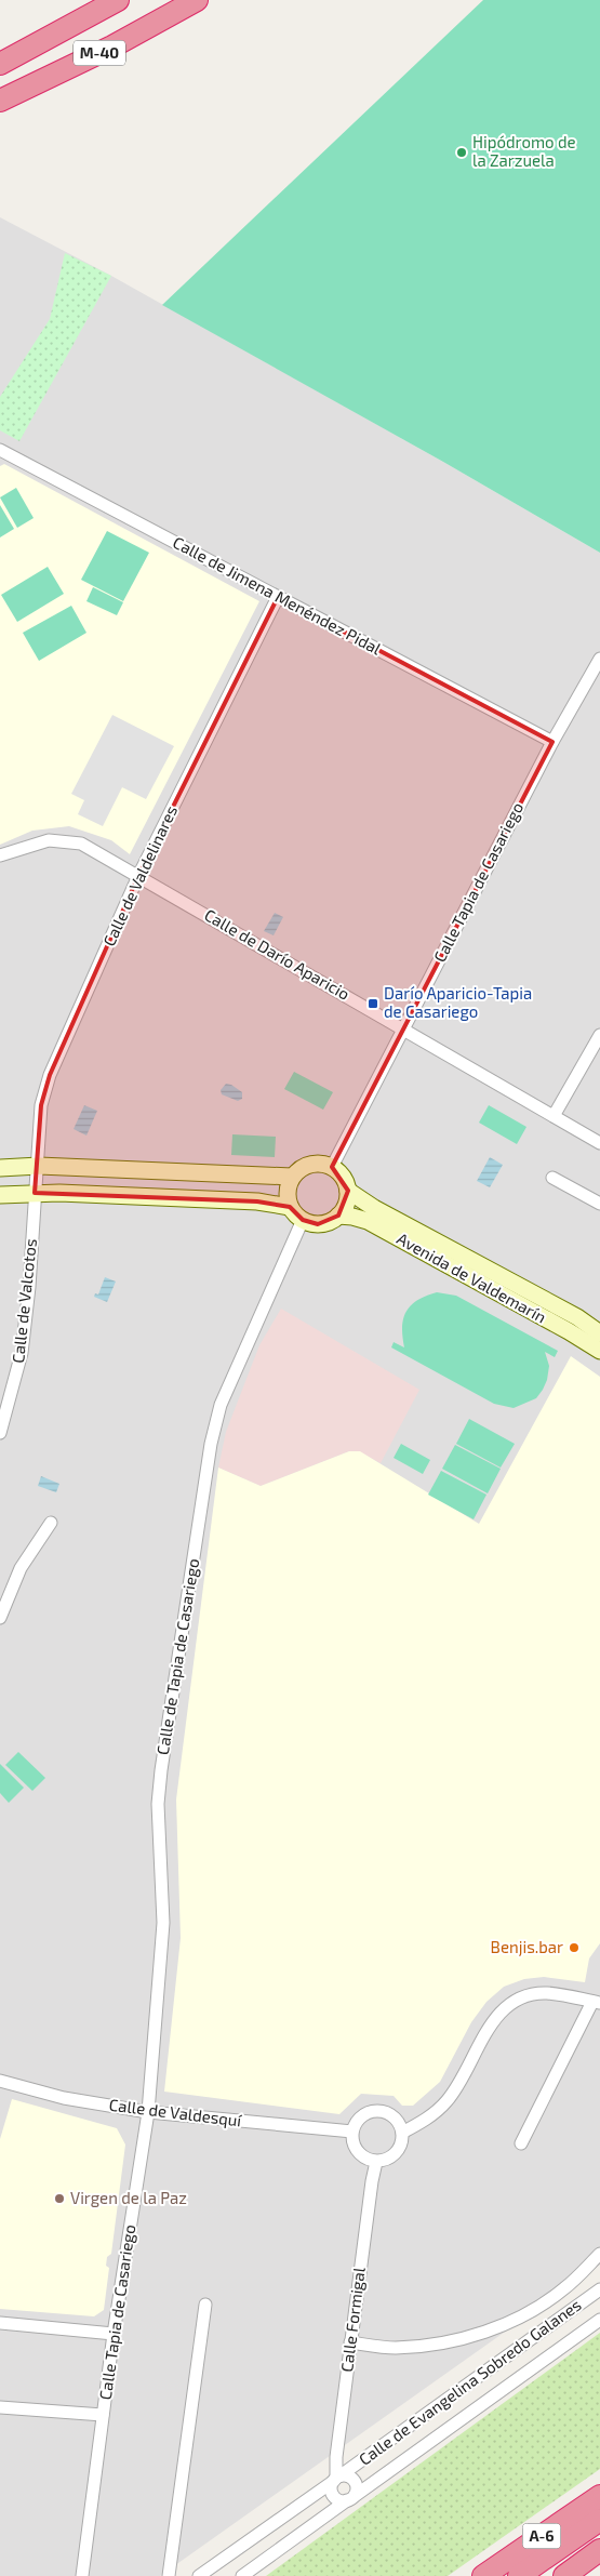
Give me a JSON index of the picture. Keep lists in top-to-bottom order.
{
  "streets": {
    "highway": ["M-40", "A-6"],
    "street": [
      "Calle de Jimena Menéndez Pidal",
      "Calle de Valdelinares",
      "Calle Tapia de Casariego",
      "Calle de Darío Aparicio",
      "Avenida de Valdemarín",
      "Calle de Valcotos",
      "Calle de Tapia de Casariego",
      "Calle de Valdesquí",
      "Calle Formigal",
      "Calle de Evangelina Sobredo Galanes"
    ]
  },
  "crossings": [
    ["Calle de Jimena Menéndez Pidal", "Calle de Valdelinares"],
    ["Calle de Jimena Menéndez Pidal", "Calle Tapia de Casariego"],
    ["Calle de Valdelinares", "Calle de Darío Aparicio"],
    ["Calle de Valdelinares", "Calle de Valcotos"],
    ["Calle Tapia de Casariego", "Calle de Darío Aparicio"],
    ["Calle Tapia de Casariego", "Avenida de Valdemarín"],
    ["Calle Tapia de Casariego", "Calle de Tapia de Casariego"],
    ["Calle Tapia de Casariego", "Calle de Valdesquí"],
    ["Avenida de Valdemarín", "Calle de Tapia de Casariego"],
    ["Calle de Tapia de Casariego", "Calle de Valdesquí"],
    ["Calle de Valdesquí", "Calle Formigal"],
    ["Calle Formigal", "Calle de Evangelina Sobredo Galanes"]
  ],
  "places": {
    "other": ["Hipódromo de la Zarzuela", "Benjis.bar", "Virgen de la Paz"],
    "transit": ["Darío Aparicio-Tapia de Casariego"]
  }
}
